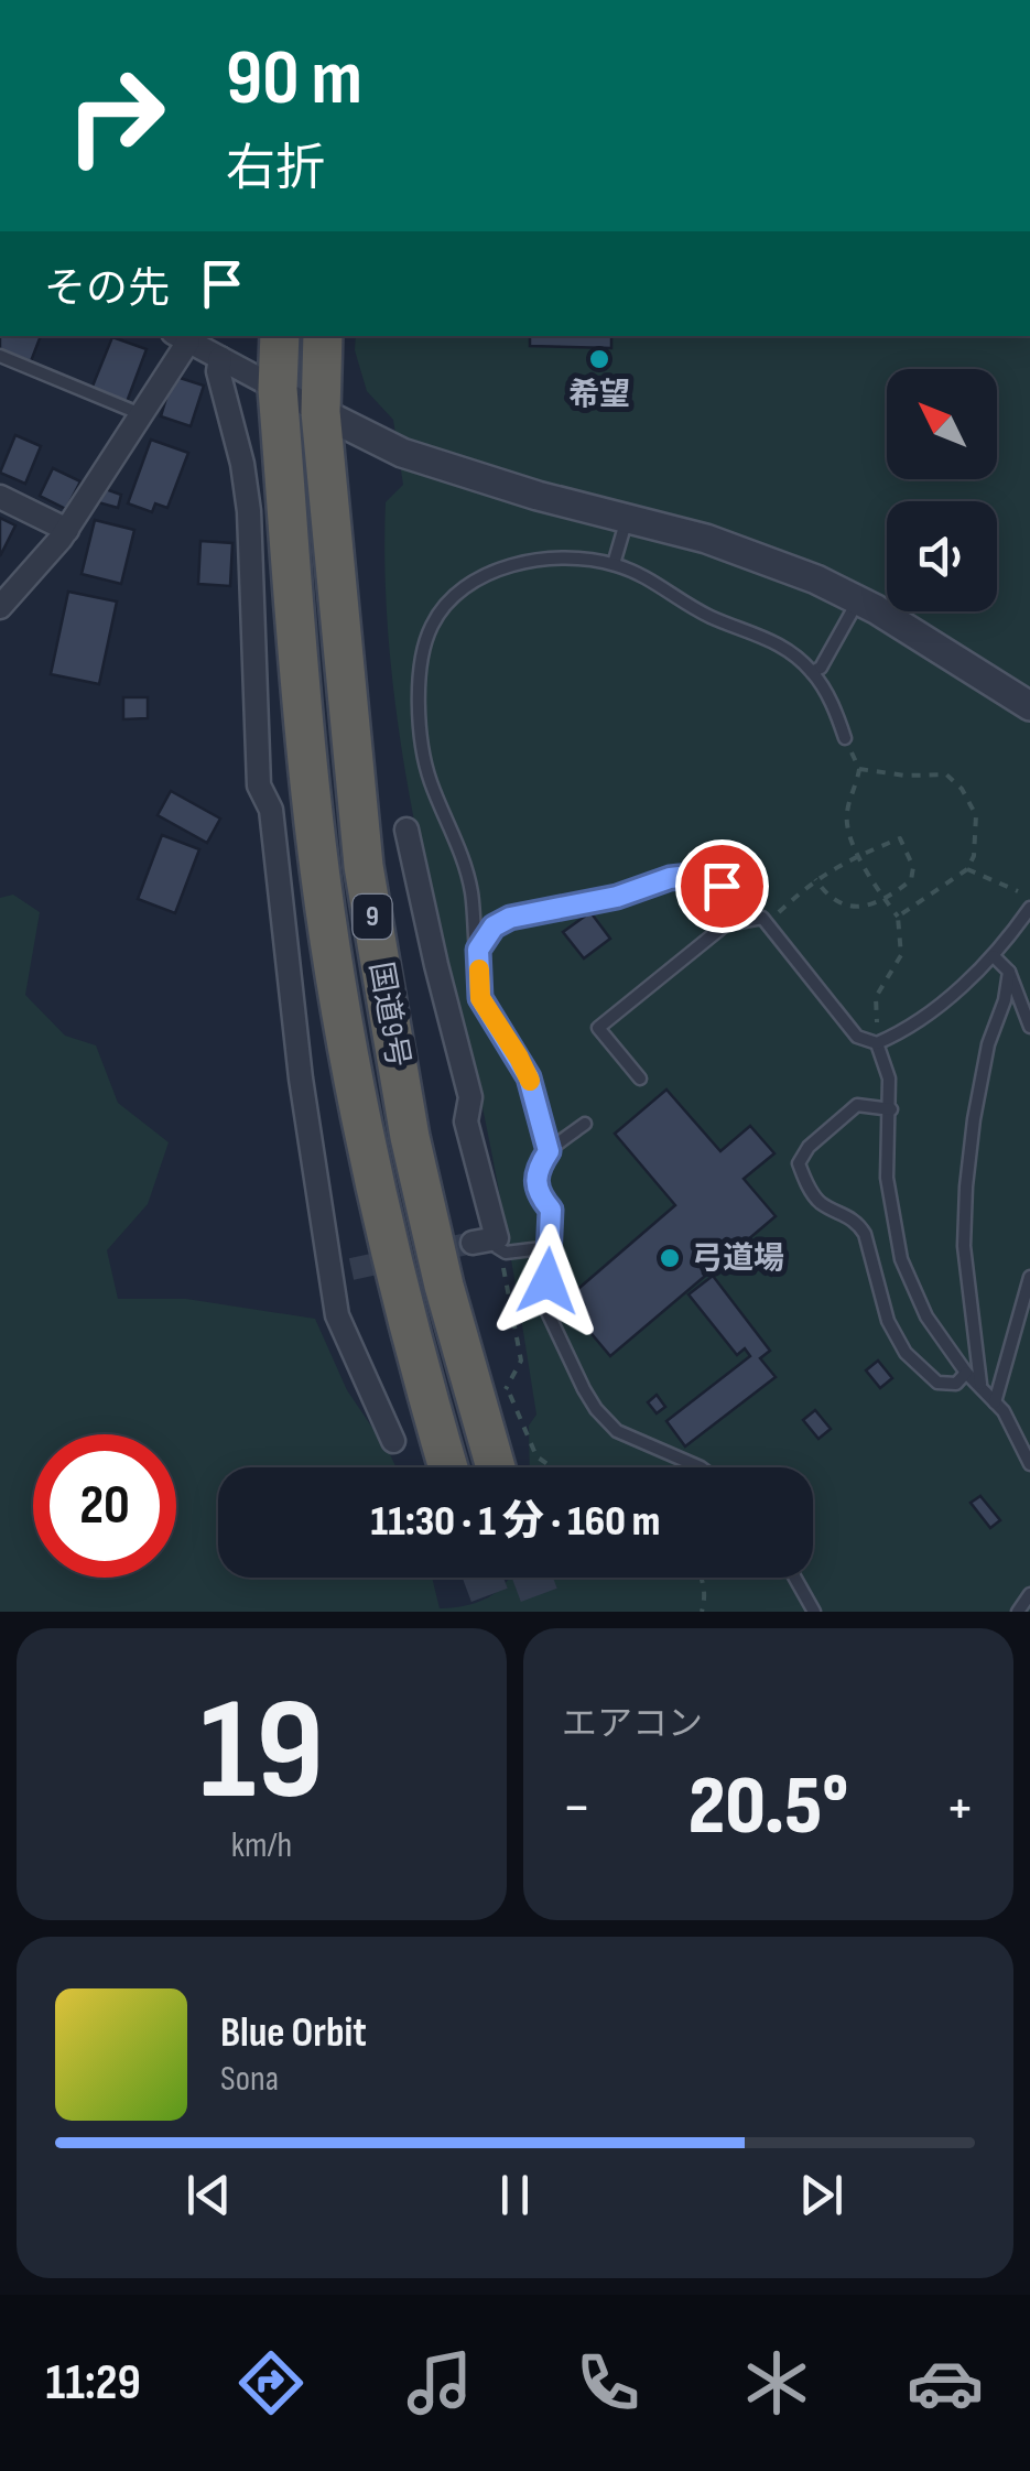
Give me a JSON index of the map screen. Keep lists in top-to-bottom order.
{
  "streets": {
    "highway": ["9", "国道9号"]
  },
  "places": ["希望", "弓道場"],
  "north": "top left",
  "page": {
    "turn": ["90 m", "右折"],
    "then": "その先",
    "limit": "20",
    "trip": "11:30 · 1 分 · 160 m",
    "tile": [
      ["19", "km/h"],
      "エアコン"
    ],
    "heat": ["−", "20.5°", "+"],
    "song": ["Blue Orbit", "Sona"],
    "tabs": "11:29"
  }
}
